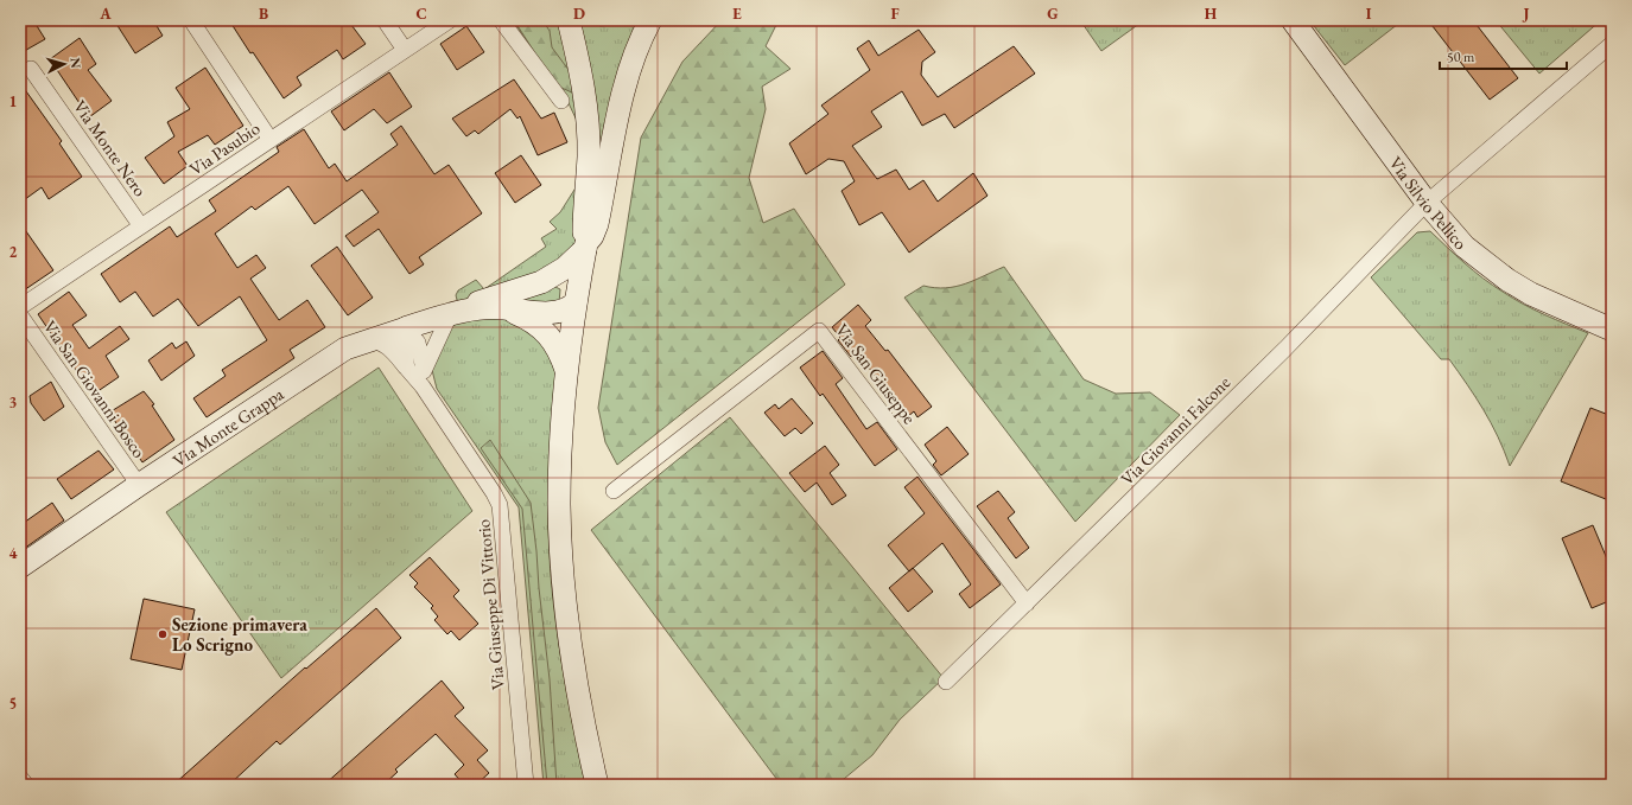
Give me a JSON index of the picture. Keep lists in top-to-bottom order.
{
  "streets": {
    "street": [
      "Via Monte Nero",
      "Via Pasubio",
      "Via Silvio Pellico",
      "Via San Giuseppe",
      "Via San Giovanni Bosco",
      "Via Monte Grappa",
      "Via Giovanni Falcone",
      "Via Giuseppe Di Vittorio"
    ]
  },
  "crossings": [
    ["Via Monte Nero", "Via Pasubio"],
    ["Via Silvio Pellico", "Via Giovanni Falcone"],
    ["Via San Giuseppe", "Via Giovanni Falcone"],
    ["Via San Giovanni Bosco", "Via Monte Grappa"],
    ["Via Monte Grappa", "Via Giuseppe Di Vittorio"]
  ],
  "places": ["Sezione primavera Lo Scrigno"],
  "scale_bar": "50 m",
  "north": "right",
  "grid": {
    "columns": [
      "A",
      "B",
      "C",
      "D",
      "E",
      "F",
      "G",
      "H",
      "I",
      "J"
    ],
    "rows": [
      "1",
      "2",
      "3",
      "4",
      "5"
    ]
  }
}
